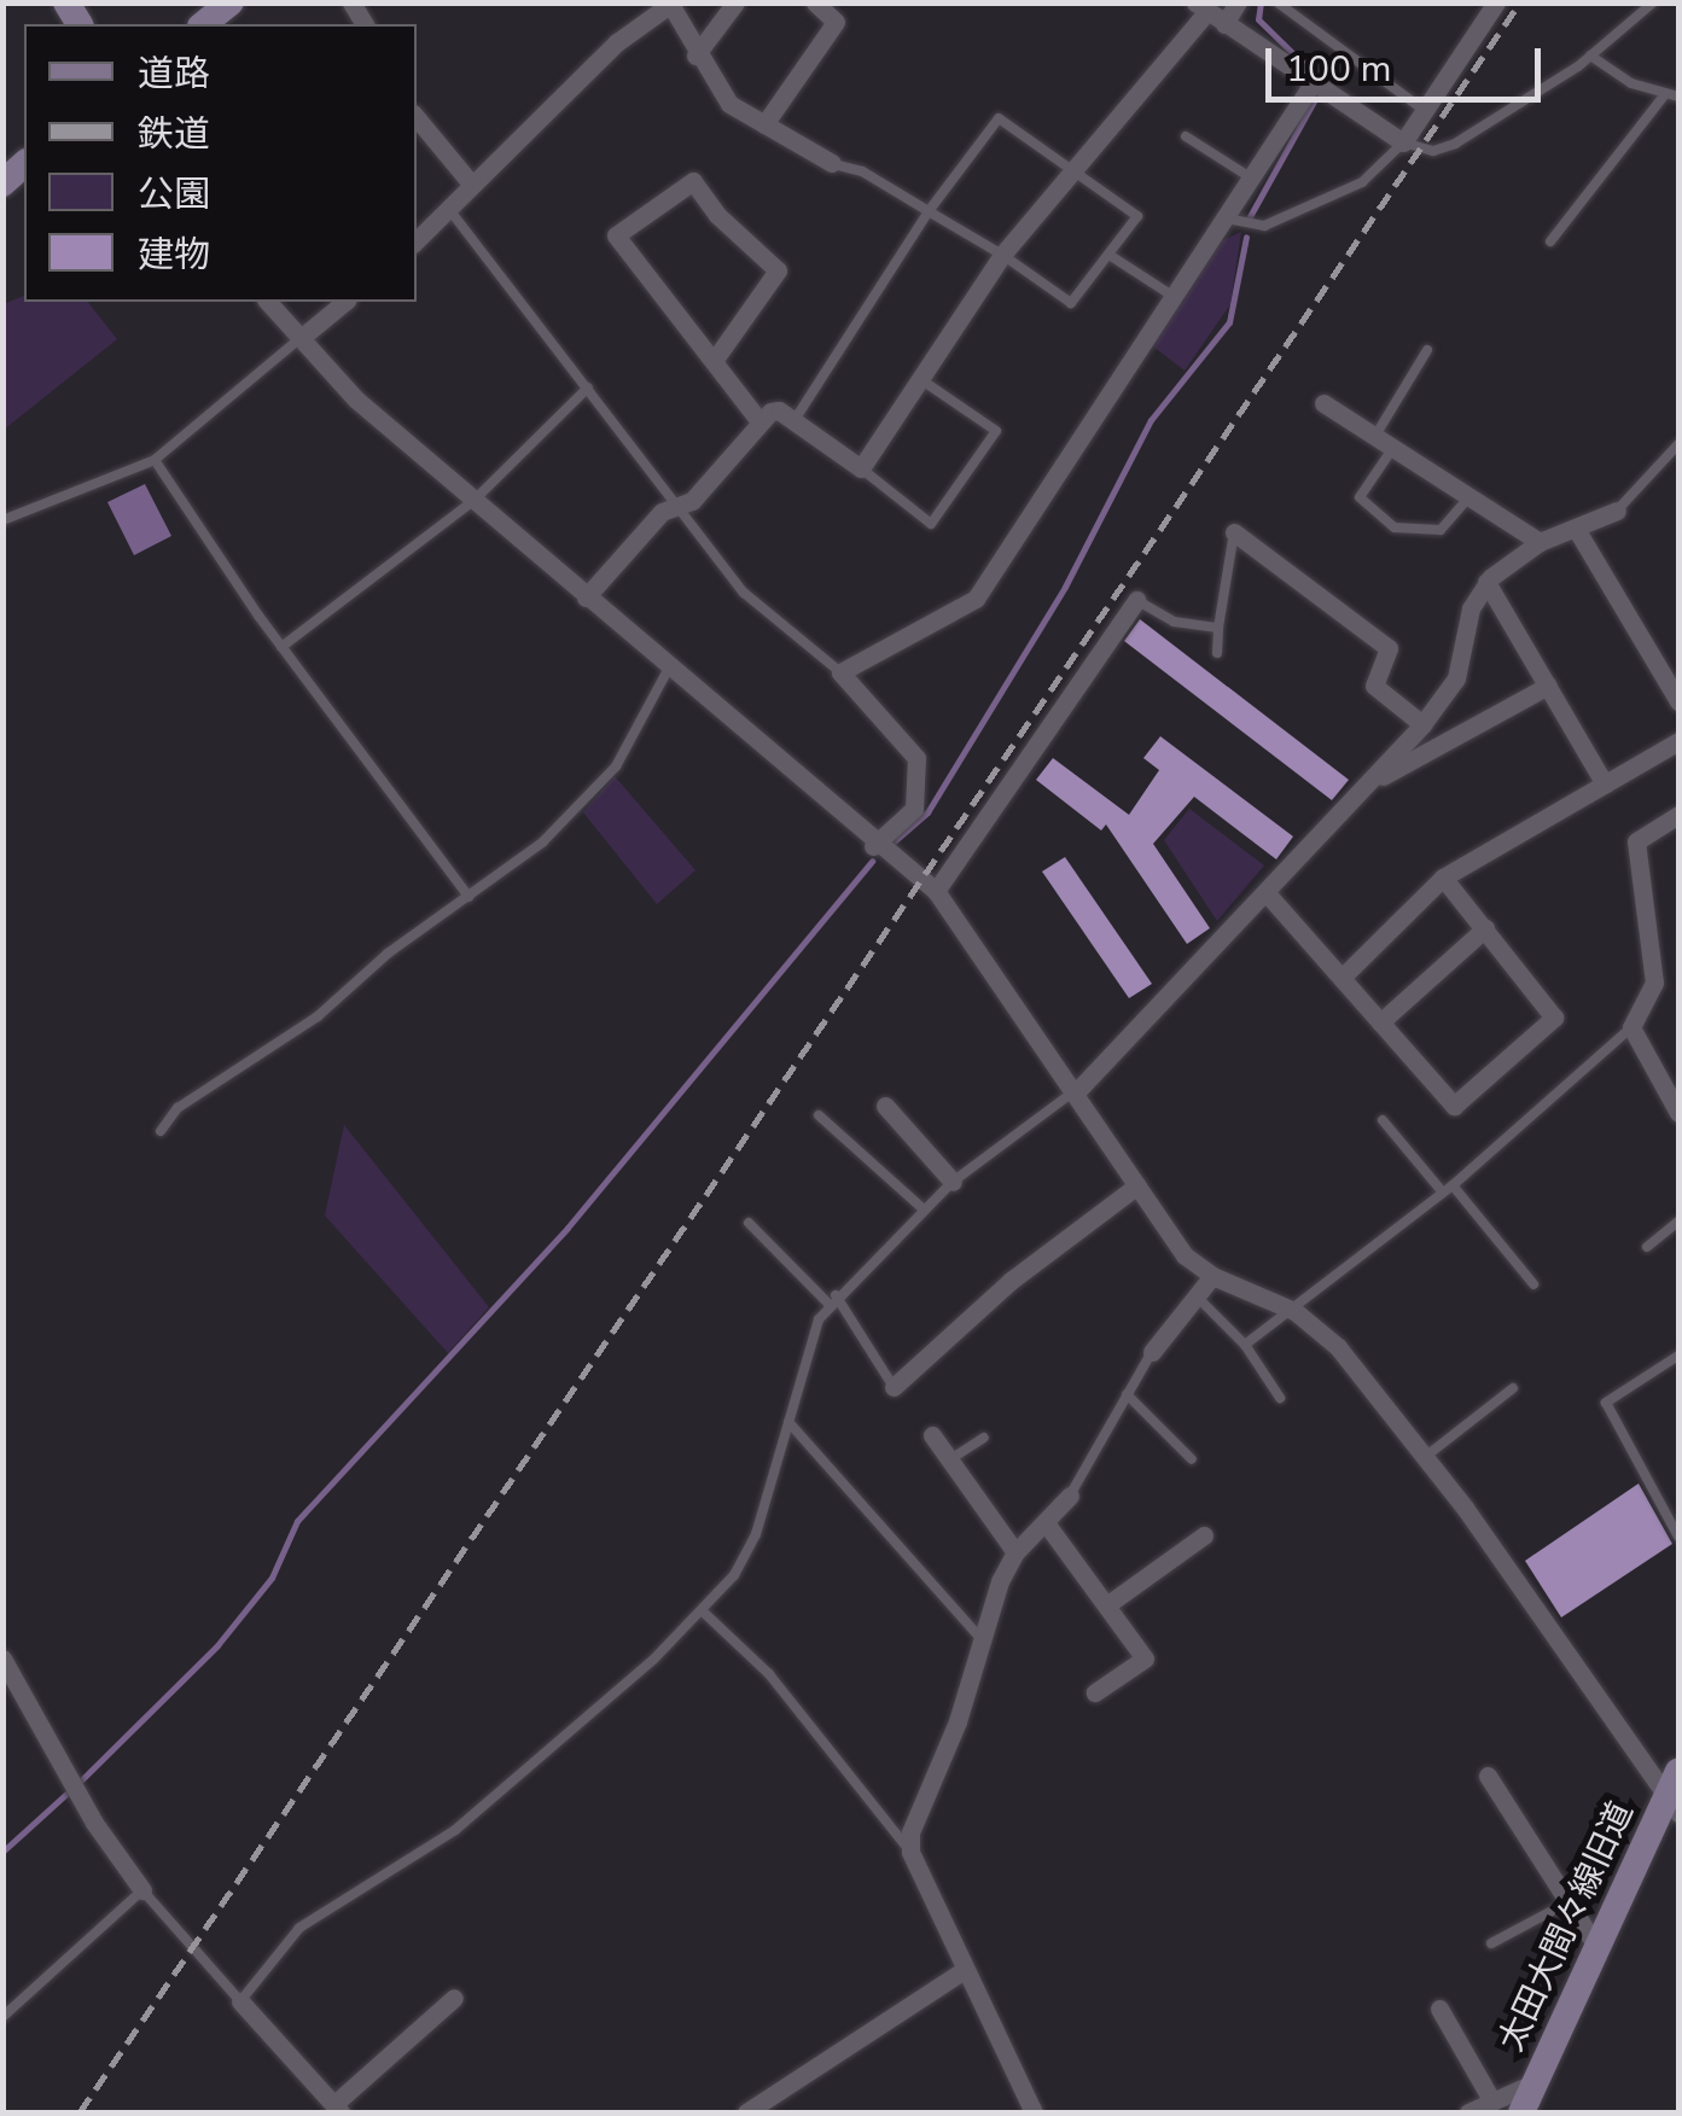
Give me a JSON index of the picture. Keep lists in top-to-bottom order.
{
  "streets": {
    "street": ["太田大間々線旧道"]
  },
  "legend": [
    "道路",
    "鉄道",
    "公園",
    "建物"
  ],
  "scale_bar": "100 m"
}
